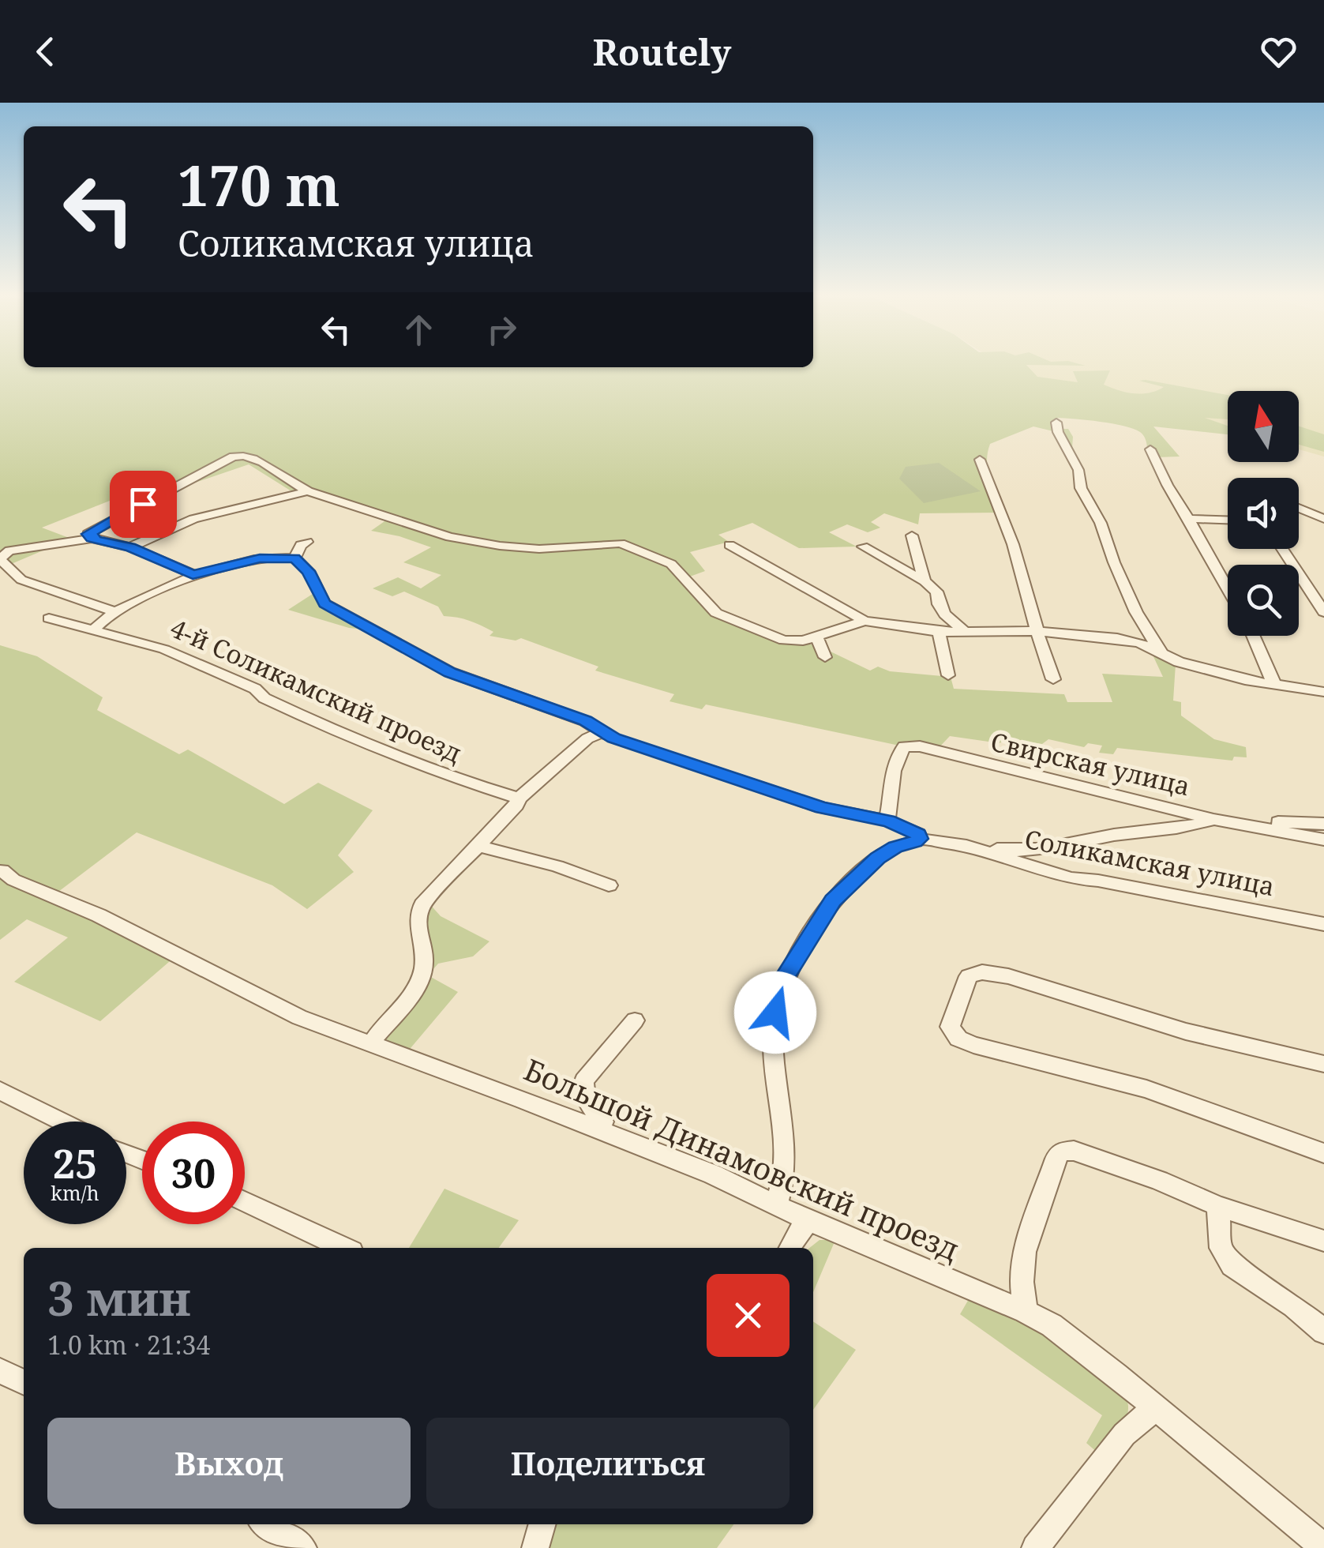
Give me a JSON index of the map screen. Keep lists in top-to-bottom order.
{
  "streets": {
    "street": [
      "4-й Соликамский проезд",
      "Свирская улица",
      "Соликамская улица",
      "Большой Динамовский проезд"
    ]
  },
  "north": "top",
  "page": {
    "header": "Routely",
    "turn": ["170 m", "Соликамская улица"],
    "speed": "25 km/h",
    "limit": "30",
    "heading": ["3 мин", "1.0 km · 21:34"],
    "buttons": ["Выход", "Поделиться"]
  }
}
